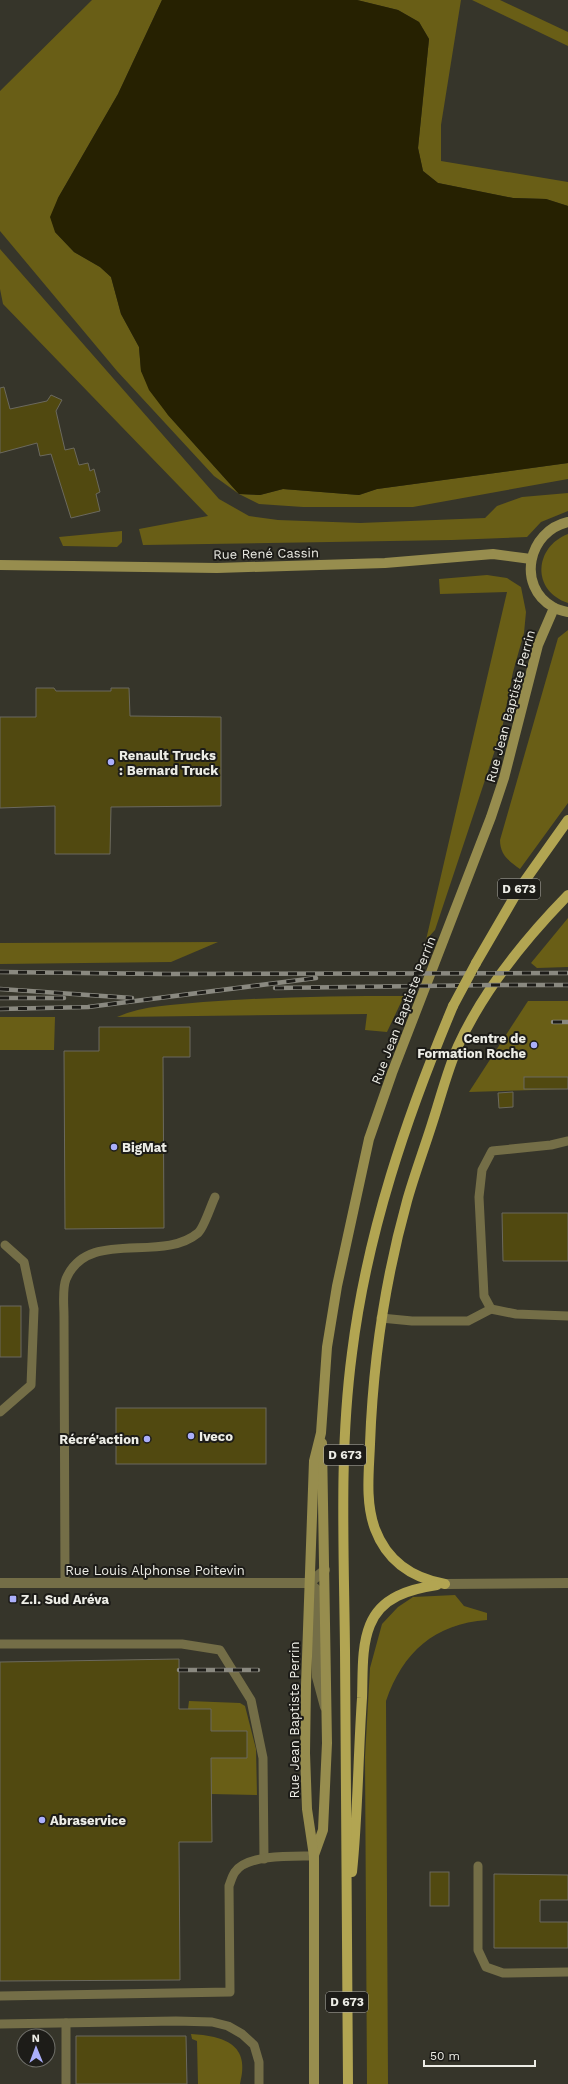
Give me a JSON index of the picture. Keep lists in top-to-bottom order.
{
  "streets": {
    "main road": ["Rue René Cassin", "Rue Jean Baptiste Perrin", "D 673"],
    "street": ["Rue Louis Alphonse Poitevin"]
  },
  "crossings": [
    ["Rue Jean Baptiste Perrin", "Rue Louis Alphonse Poitevin"]
  ],
  "places": {
    "other": [
      "Renault Trucks : Bernard Truck",
      "Centre de Formation Roche",
      "BigMat",
      "Iveco",
      "Récré'action",
      "Abraservice"
    ],
    "transit": ["Z.I. Sud Aréva"]
  },
  "scale_bar": "50 m",
  "north": "top"
}
